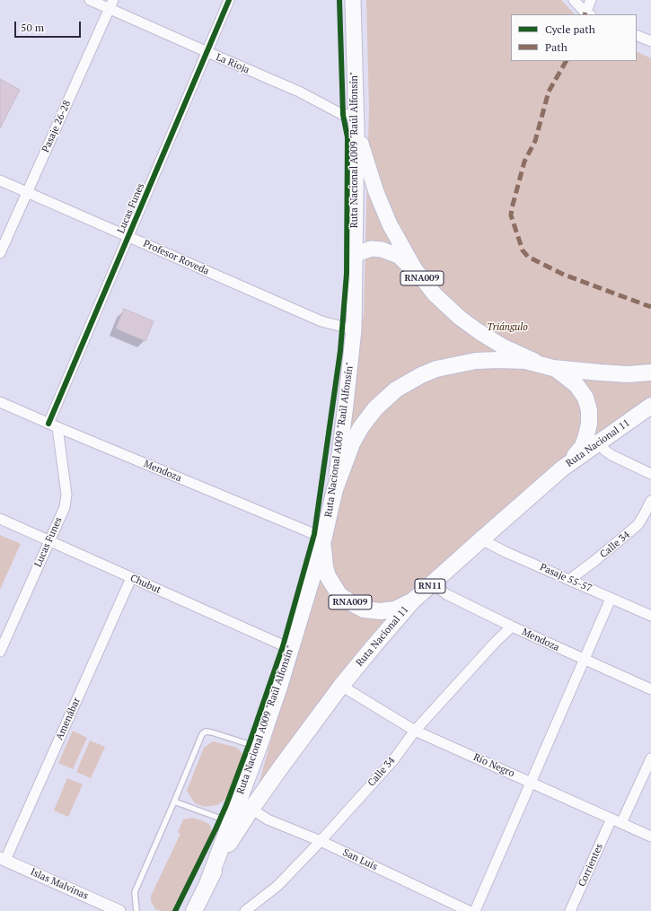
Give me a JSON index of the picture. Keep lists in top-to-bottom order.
{
  "streets": {
    "highway": [
      "Ruta Nacional A009 \"Raúl Alfonsín\"",
      "RNA009",
      "Ruta Nacional 11",
      "RN11"
    ],
    "street": [
      "La Rioja",
      "Pasaje 26-28",
      "Lucas Funes",
      "Profesor Roveda",
      "Mendoza",
      "Calle 34",
      "Pasaje 55-57",
      "Chubut",
      "Amenábar",
      "Río Negro",
      "San Luis",
      "Corrientes",
      "Islas Malvinas"
    ]
  },
  "crossings": [
    ["La Rioja", "Pasaje 26-28"],
    ["La Rioja", "Ruta Nacional A009 \"Raúl Alfonsín\""],
    ["La Rioja", "Lucas Funes"],
    ["Pasaje 26-28", "Profesor Roveda"],
    ["Ruta Nacional A009 \"Raúl Alfonsín\"", "Profesor Roveda"],
    ["Ruta Nacional A009 \"Raúl Alfonsín\"", "RNA009"],
    ["Ruta Nacional A009 \"Raúl Alfonsín\"", "Ruta Nacional 11"],
    ["Ruta Nacional A009 \"Raúl Alfonsín\"", "Mendoza"],
    ["Ruta Nacional A009 \"Raúl Alfonsín\"", "Chubut"],
    ["Lucas Funes", "Profesor Roveda"],
    ["Lucas Funes", "Mendoza"],
    ["Lucas Funes", "Chubut"],
    ["RNA009", "Ruta Nacional 11"],
    ["RNA009", "Mendoza"],
    ["Ruta Nacional 11", "Mendoza"],
    ["Ruta Nacional 11", "Pasaje 55-57"],
    ["Ruta Nacional 11", "Río Negro"],
    ["Ruta Nacional 11", "San Luis"],
    ["Mendoza", "Calle 34"],
    ["Calle 34", "Pasaje 55-57"],
    ["Calle 34", "Río Negro"],
    ["Calle 34", "San Luis"],
    ["Chubut", "Amenábar"],
    ["Amenábar", "Islas Malvinas"],
    ["Río Negro", "Corrientes"]
  ],
  "parks": ["Triángulo"],
  "legend": ["Cycle path", "Path"],
  "scale_bar": "50 m"
}
